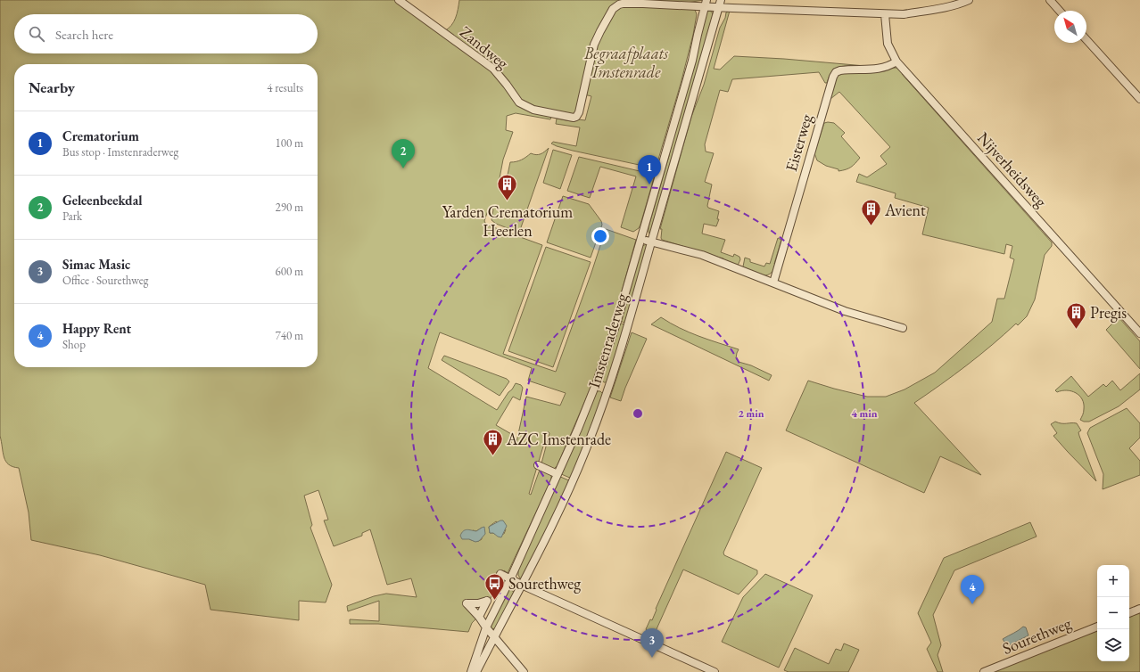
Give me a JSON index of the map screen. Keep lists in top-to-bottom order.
{
  "streets": {
    "street": [
      "Zandweg",
      "Eisterweg",
      "Nijverheidsweg",
      "Imstenraderweg",
      "Sourethweg"
    ]
  },
  "crossings": [
    ["Zandweg", "Imstenraderweg"],
    ["Eisterweg", "Nijverheidsweg"]
  ],
  "parks": ["Begraafplaats Imstenrade"],
  "places": {
    "building": [
      "Yarden Crematorium Heerlen",
      "Avient",
      "Pregis",
      "AZC Imstenrade"
    ],
    "bus stop": ["Sourethweg"]
  },
  "north": "top left",
  "page": {
    "search": "Search here",
    "heading": ["Nearby", "4 results"],
    "list": [
      {
        "mark": "1",
        "name": "Crematorium",
        "note": "Bus stop · Imstenraderweg",
        "value": "100 m"
      },
      {
        "mark": "2",
        "name": "Geleenbeekdal",
        "note": "Park",
        "value": "290 m"
      },
      {
        "mark": "3",
        "name": "Simac Masic",
        "note": "Office · Sourethweg",
        "value": "600 m"
      },
      {
        "mark": "4",
        "name": "Happy Rent",
        "note": "Shop",
        "value": "740 m"
      }
    ],
    "pins": [
      "2",
      "1",
      "4",
      "3"
    ],
    "map_buttons": ["+", "−"]
  },
  "rings": ["2 min", "4 min"]
}
